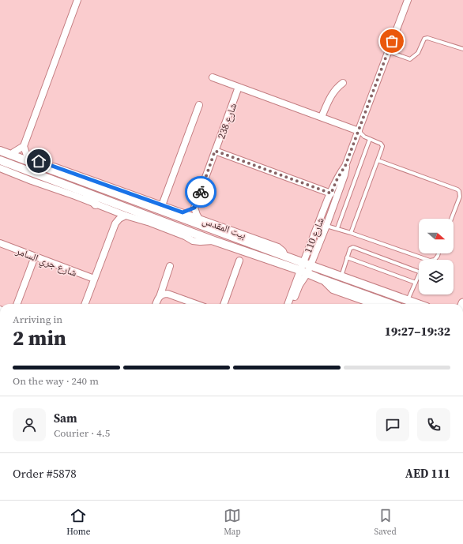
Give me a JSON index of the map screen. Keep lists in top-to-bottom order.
{
  "streets": {
    "street": [
      "شارع 238",
      "بيت المقدس",
      "شارع 110",
      "شارع جري السامر"
    ]
  },
  "crossings": [
    ["بيت المقدس", "شارع 110"]
  ],
  "north": "right",
  "page": {
    "heading": ["2 min", "Arriving in", "19:27–19:32"],
    "panel": [
      "Sam",
      "Courier · 4.5",
      "Order #5878",
      "AED 111"
    ],
    "bar": "On the way · 240 m",
    "tabs": ["Home", "Map", "Saved"]
  }
}
